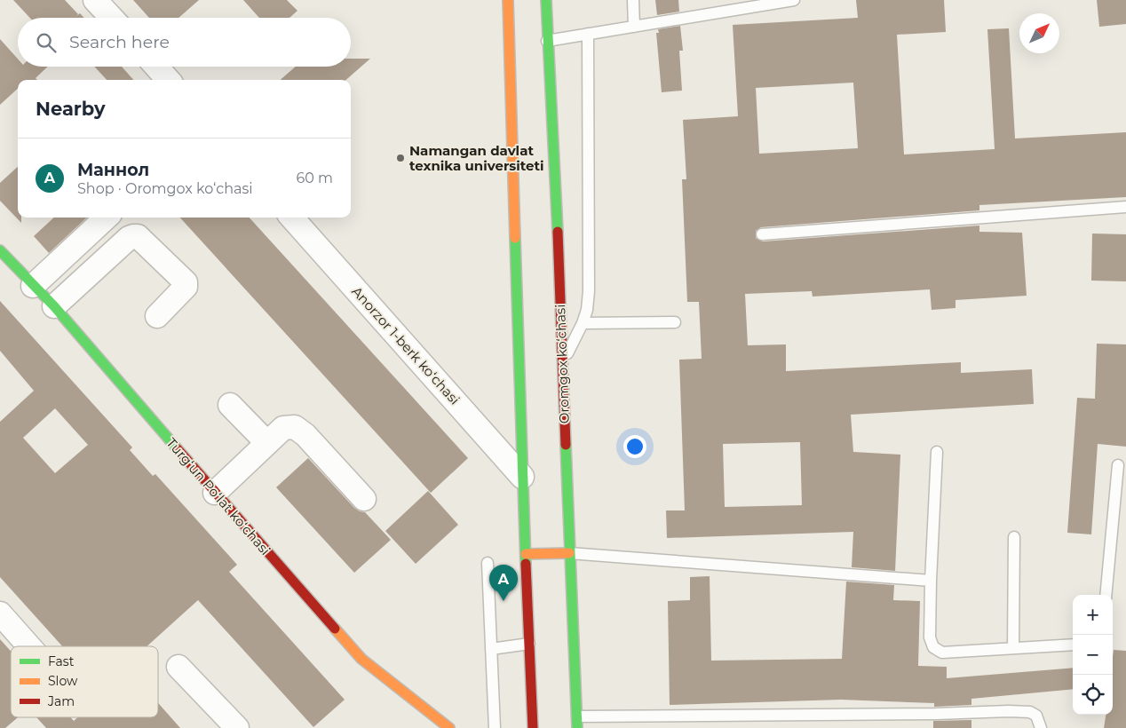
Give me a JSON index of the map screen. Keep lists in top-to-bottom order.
{
  "streets": {
    "main road": ["Oromgox ko‘chasi", "Turgʻun Poʻlat koʻchasi"],
    "street": ["Anorzor 1-berk koʻchasi"]
  },
  "places": ["Namangan davlat texnika universiteti"],
  "legend": ["Fast", "Slow", "Jam"],
  "north": "top right",
  "page": {
    "search": "Search here",
    "heading": "Nearby",
    "list": [
      {
        "mark": "A",
        "name": "Маннол",
        "note": "Shop · Oromgox ko‘chasi",
        "value": "60 m"
      }
    ],
    "pins": "A",
    "map_buttons": ["+", "−"]
  }
}
